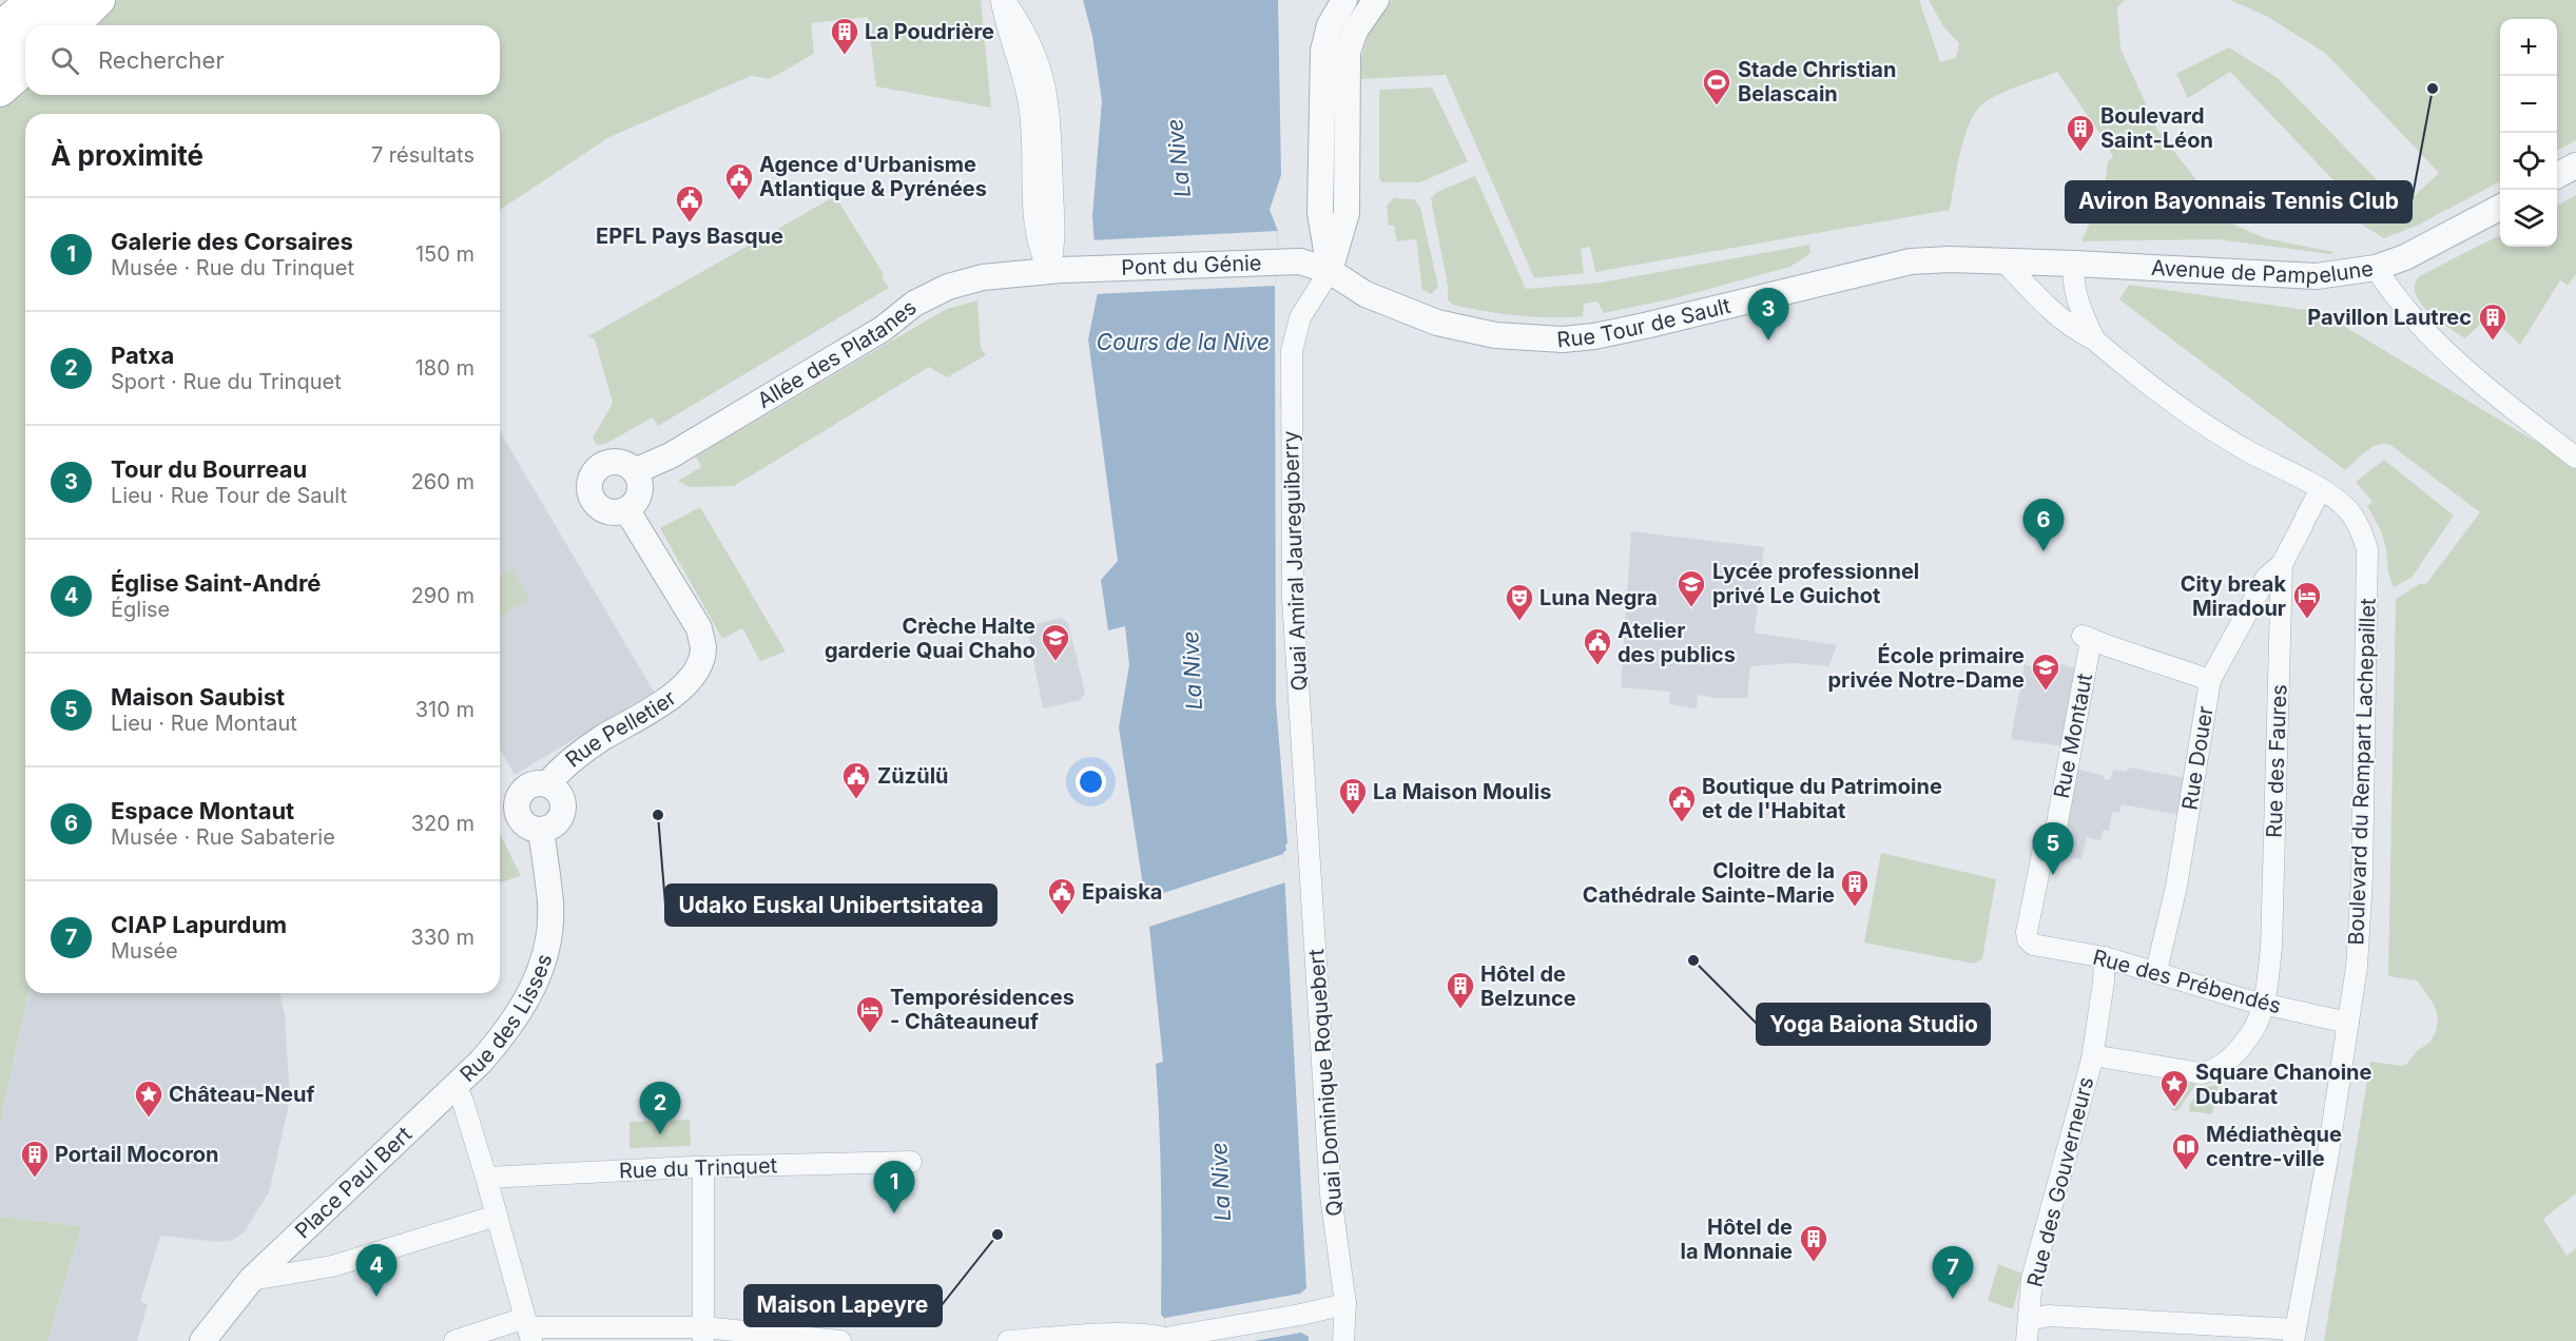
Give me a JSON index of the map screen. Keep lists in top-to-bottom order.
{
  "streets": {
    "street": [
      "Pont du Génie",
      "Avenue de Pampelune",
      "Rue Tour de Sault",
      "Allée des Platanes",
      "Quai Amiral Jaureguiberry",
      "Rue Pelletier",
      "Rue Montaut",
      "Rue Douer",
      "Rue des Faures",
      "Boulevard du Rempart Lachepaillet",
      "Rue des Prébendés",
      "Rue des Lisses",
      "Quai Dominique Roquebert",
      "Rue du Trinquet",
      "Rue des Gouverneurs",
      "Place Paul Bert"
    ]
  },
  "crossings": [
    ["Pont du Génie", "Rue Tour de Sault"],
    ["Pont du Génie", "Allée des Platanes"],
    ["Pont du Génie", "Quai Amiral Jaureguiberry"],
    ["Avenue de Pampelune", "Rue Tour de Sault"],
    ["Avenue de Pampelune", "Boulevard du Rempart Lachepaillet"],
    ["Rue Tour de Sault", "Quai Amiral Jaureguiberry"],
    ["Rue Tour de Sault", "Boulevard du Rempart Lachepaillet"],
    ["Allée des Platanes", "Rue Pelletier"],
    ["Quai Amiral Jaureguiberry", "Quai Dominique Roquebert"],
    ["Rue Pelletier", "Rue des Lisses"],
    ["Rue Montaut", "Rue Douer"],
    ["Rue Montaut", "Rue des Prébendés"],
    ["Rue Douer", "Rue des Faures"],
    ["Rue Douer", "Rue des Prébendés"],
    ["Rue des Faures", "Boulevard du Rempart Lachepaillet"],
    ["Rue des Faures", "Rue des Prébendés"],
    ["Rue des Faures", "Rue des Gouverneurs"],
    ["Boulevard du Rempart Lachepaillet", "Rue des Prébendés"],
    ["Rue des Prébendés", "Rue des Gouverneurs"],
    ["Rue des Lisses", "Rue du Trinquet"],
    ["Rue des Lisses", "Place Paul Bert"]
  ],
  "water": ["La Nive", "Cours de la Nive"],
  "places": {
    "building": [
      "La Poudrière",
      "Boulevard Saint-Léon",
      "Pavillon Lautrec",
      "La Maison Moulis",
      "Cloitre de la Cathédrale Sainte-Marie",
      "Hôtel de Belzunce",
      "Portail Mocoron",
      "Hôtel de la Monnaie"
    ],
    "other": [
      "Aviron Bayonnais Tennis Club",
      "Udako Euskal Unibertsitatea",
      "Yoga Baiona Studio",
      "Maison Lapeyre"
    ],
    "sports": ["Stade Christian Belascain"],
    "public building": [
      "Agence d'Urbanisme Atlantique & Pyrénées",
      "EPFL Pays Basque",
      "Atelier des publics",
      "Züzülü",
      "Boutique du Patrimoine et de l'Habitat",
      "Epaiska"
    ],
    "school or university": ["Lycée professionnel privé Le Guichot", "Crèche Halte garderie Quai Chaho", "École primaire privée Notre-Dame"],
    "hotel": ["City break Miradour", "Temporésidences - Châteauneuf"],
    "theatre": ["Luna Negra"],
    "place": ["Square Chanoine Dubarat", "Château-Neuf"],
    "library": ["Médiathèque centre-ville"]
  },
  "page": {
    "map_buttons": ["+", "−"],
    "search": "Rechercher",
    "heading": ["À proximité", "7 résultats"],
    "list": [
      {
        "mark": "1",
        "name": "Galerie des Corsaires",
        "note": "Musée · Rue du Trinquet",
        "value": "150 m"
      },
      {
        "mark": "2",
        "name": "Patxa",
        "note": "Sport · Rue du Trinquet",
        "value": "180 m"
      },
      {
        "mark": "3",
        "name": "Tour du Bourreau",
        "note": "Lieu · Rue Tour de Sault",
        "value": "260 m"
      },
      {
        "mark": "4",
        "name": "Église Saint-André",
        "note": "Église",
        "value": "290 m"
      },
      {
        "mark": "5",
        "name": "Maison Saubist",
        "note": "Lieu · Rue Montaut",
        "value": "310 m"
      },
      {
        "mark": "6",
        "name": "Espace Montaut",
        "note": "Musée · Rue Sabaterie",
        "value": "320 m"
      },
      {
        "mark": "7",
        "name": "CIAP Lapurdum",
        "note": "Musée",
        "value": "330 m"
      }
    ],
    "pins": [
      "3",
      "6",
      "5",
      "2",
      "1",
      "4",
      "7"
    ]
  }
}
